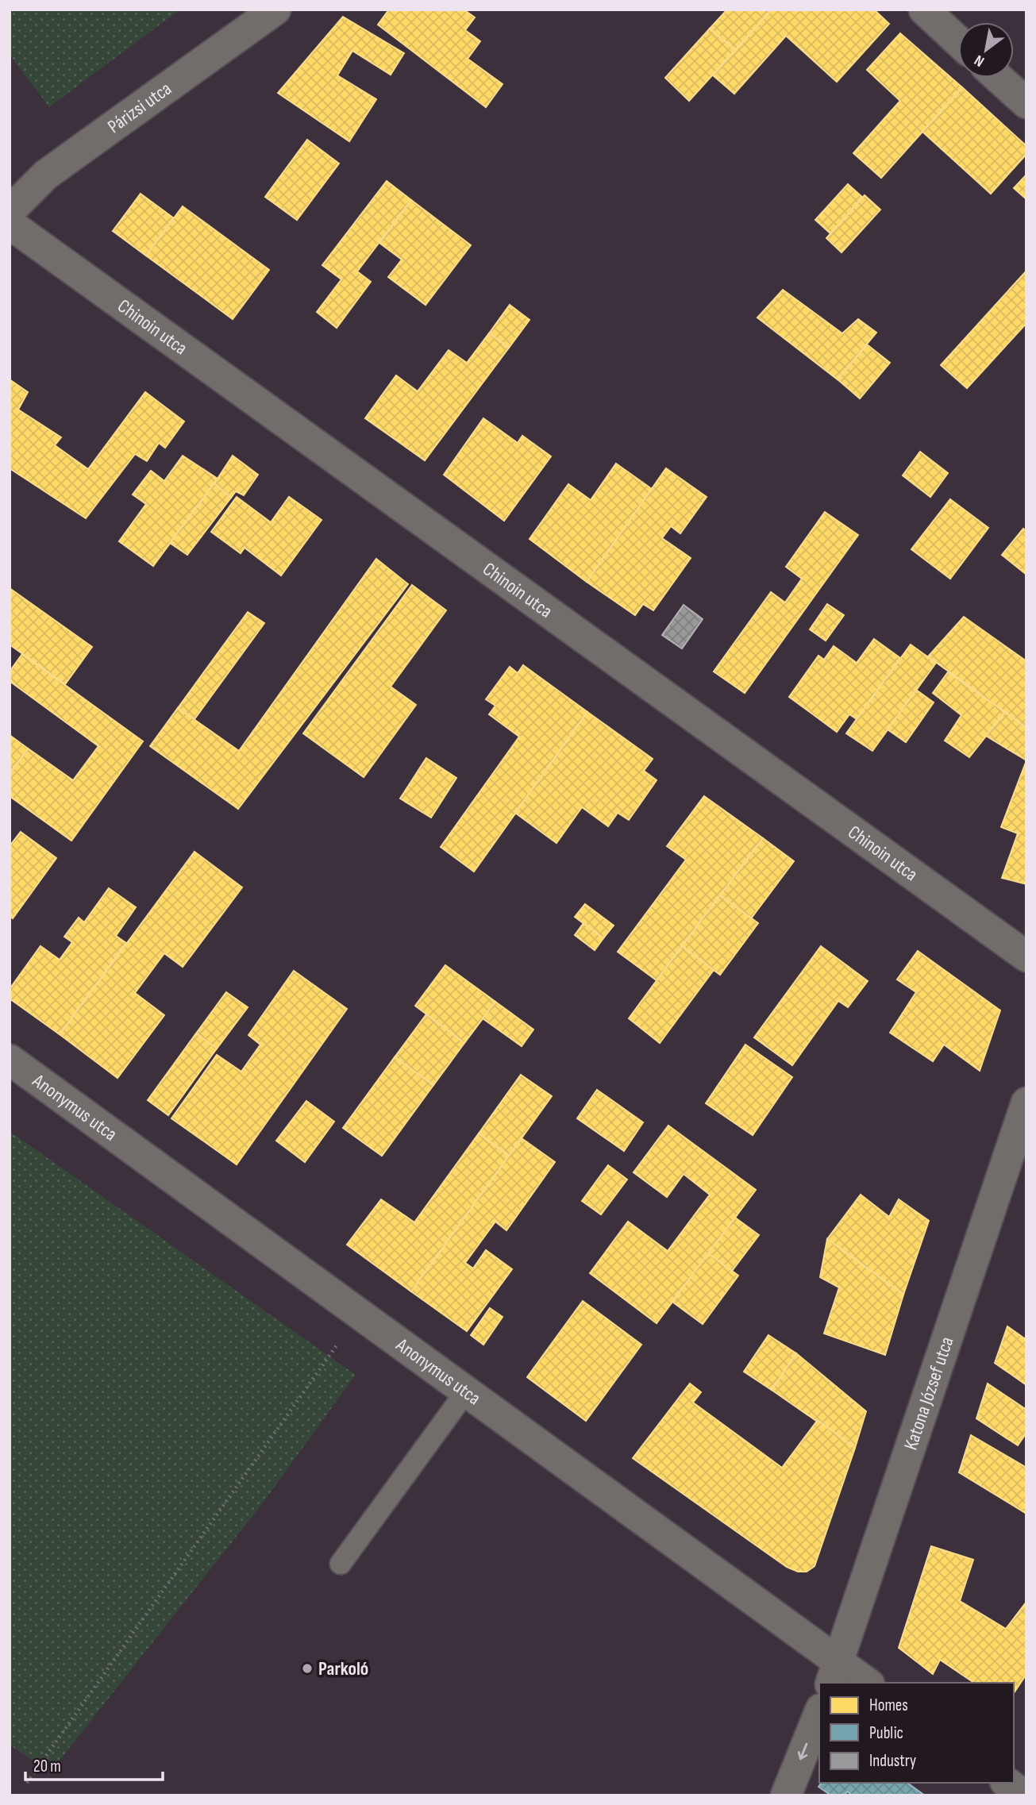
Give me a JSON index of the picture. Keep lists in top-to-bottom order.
{
  "streets": {
    "street": [
      "Párizsi utca",
      "Chinoin utca",
      "Anonymus utca",
      "Katona József utca"
    ]
  },
  "crossings": [
    ["Anonymus utca", "Katona József utca"]
  ],
  "places": ["Parkoló"],
  "legend": ["Homes", "Public", "Industry"],
  "scale_bar": "20 m",
  "north": "bottom left"
}
